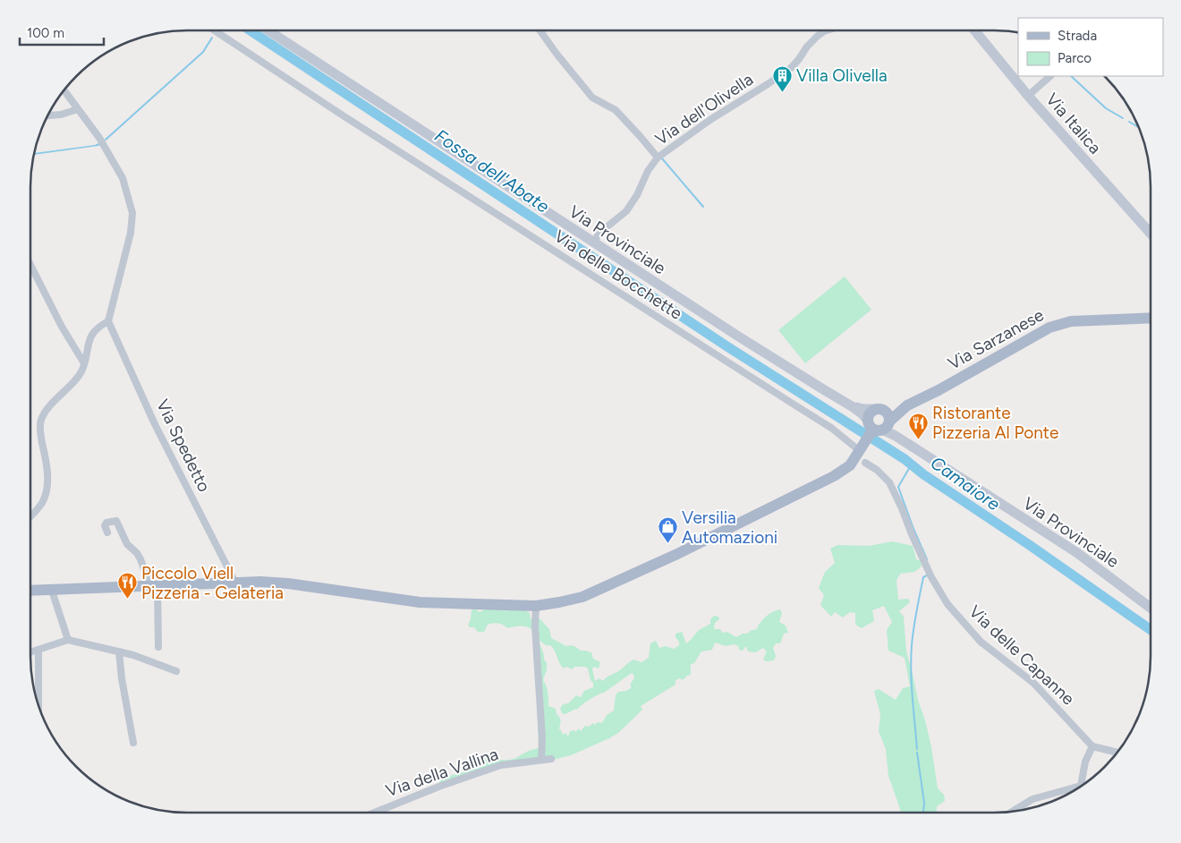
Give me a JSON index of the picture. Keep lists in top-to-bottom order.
{
  "streets": {
    "main road": ["Via Italica", "Via Provinciale", "Via Sarzanese"],
    "street": [
      "Via dell'Olivella",
      "Via delle Bocchette",
      "Via Spedetto",
      "Via delle Capanne",
      "Via della Vallina"
    ]
  },
  "crossings": [
    ["Via dell'Olivella", "Via Provinciale"],
    ["Via Provinciale", "Via Sarzanese"],
    ["Via delle Bocchette", "Via delle Capanne"]
  ],
  "water": ["Fossa dell'Abate", "Camaiore"],
  "places": {
    "building": ["Villa Olivella"],
    "restaurant": ["Ristorante Pizzeria Al Ponte", "Piccolo Viell Pizzeria - Gelateria"],
    "shop": ["Versilia Automazioni"]
  },
  "legend": ["Strada", "Parco"],
  "scale_bar": "100 m"
}
